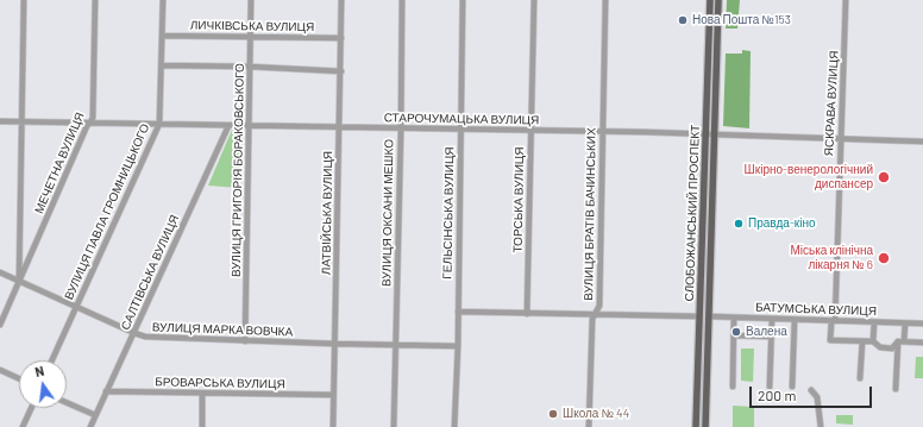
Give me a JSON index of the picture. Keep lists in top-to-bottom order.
{
  "streets": {
    "main road": ["СЛОБОЖАНСЬКИЙ ПРОСПЕКТ"],
    "street": [
      "ЛИЧКІВСЬКА ВУЛИЦЯ",
      "ЯСКРАВА ВУЛИЦЯ",
      "СТАРОЧУМАЦЬКА ВУЛИЦЯ",
      "МЕЧЕТНА ВУЛИЦЯ",
      "ВУЛИЦЯ ГРИГОРІЯ БОРАКОВСЬКОГО",
      "ТОРСЬКА ВУЛИЦЯ",
      "ВУЛИЦЯ ПАВЛА ГРОМНИЦЬКОГО",
      "ЛАТВІЙСЬКА ВУЛИЦЯ",
      "ВУЛИЦЯ ОКСАНИ МЕШКО",
      "ГЕЛЬСІНСЬКА ВУЛИЦЯ",
      "ВУЛИЦЯ БРАТІВ БАЧИНСЬКИХ",
      "САЛТІВСЬКА ВУЛИЦЯ",
      "БАТУМСЬКА ВУЛИЦЯ",
      "ВУЛИЦЯ МАРКА ВОВЧКА",
      "БРОВАРСЬКА ВУЛИЦЯ"
    ]
  },
  "crossings": [
    ["ЛИЧКІВСЬКА ВУЛИЦЯ", "ВУЛИЦЯ ГРИГОРІЯ БОРАКОВСЬКОГО"],
    ["ЛИЧКІВСЬКА ВУЛИЦЯ", "ВУЛИЦЯ ПАВЛА ГРОМНИЦЬКОГО"],
    ["ЛИЧКІВСЬКА ВУЛИЦЯ", "ЛАТВІЙСЬКА ВУЛИЦЯ"],
    ["ЯСКРАВА ВУЛИЦЯ", "СТАРОЧУМАЦЬКА ВУЛИЦЯ"],
    ["ЯСКРАВА ВУЛИЦЯ", "БАТУМСЬКА ВУЛИЦЯ"],
    ["СТАРОЧУМАЦЬКА ВУЛИЦЯ", "МЕЧЕТНА ВУЛИЦЯ"],
    ["СТАРОЧУМАЦЬКА ВУЛИЦЯ", "ВУЛИЦЯ ГРИГОРІЯ БОРАКОВСЬКОГО"],
    ["СТАРОЧУМАЦЬКА ВУЛИЦЯ", "ТОРСЬКА ВУЛИЦЯ"],
    ["СТАРОЧУМАЦЬКА ВУЛИЦЯ", "ВУЛИЦЯ ПАВЛА ГРОМНИЦЬКОГО"],
    ["СТАРОЧУМАЦЬКА ВУЛИЦЯ", "ЛАТВІЙСЬКА ВУЛИЦЯ"],
    ["СТАРОЧУМАЦЬКА ВУЛИЦЯ", "ВУЛИЦЯ ОКСАНИ МЕШКО"],
    ["СТАРОЧУМАЦЬКА ВУЛИЦЯ", "ГЕЛЬСІНСЬКА ВУЛИЦЯ"],
    ["СТАРОЧУМАЦЬКА ВУЛИЦЯ", "СЛОБОЖАНСЬКИЙ ПРОСПЕКТ"],
    ["СТАРОЧУМАЦЬКА ВУЛИЦЯ", "ВУЛИЦЯ БРАТІВ БАЧИНСЬКИХ"],
    ["СТАРОЧУМАЦЬКА ВУЛИЦЯ", "САЛТІВСЬКА ВУЛИЦЯ"],
    ["МЕЧЕТНА ВУЛИЦЯ", "ВУЛИЦЯ МАРКА ВОВЧКА"],
    ["ВУЛИЦЯ ГРИГОРІЯ БОРАКОВСЬКОГО", "ВУЛИЦЯ МАРКА ВОВЧКА"],
    ["ВУЛИЦЯ ПАВЛА ГРОМНИЦЬКОГО", "ВУЛИЦЯ МАРКА ВОВЧКА"],
    ["ЛАТВІЙСЬКА ВУЛИЦЯ", "ВУЛИЦЯ МАРКА ВОВЧКА"],
    ["ЛАТВІЙСЬКА ВУЛИЦЯ", "БРОВАРСЬКА ВУЛИЦЯ"],
    ["ВУЛИЦЯ ОКСАНИ МЕШКО", "ВУЛИЦЯ МАРКА ВОВЧКА"],
    ["ГЕЛЬСІНСЬКА ВУЛИЦЯ", "ВУЛИЦЯ МАРКА ВОВЧКА"],
    ["СЛОБОЖАНСЬКИЙ ПРОСПЕКТ", "БАТУМСЬКА ВУЛИЦЯ"],
    ["САЛТІВСЬКА ВУЛИЦЯ", "ВУЛИЦЯ МАРКА ВОВЧКА"],
    ["САЛТІВСЬКА ВУЛИЦЯ", "БРОВАРСЬКА ВУЛИЦЯ"]
  ],
  "places": [
    "Нова Пошта №153",
    "Шкірно-венерологічний диспансер",
    "Правда-кіно",
    "Міська клінічна лікарня № 6",
    "Валена",
    "Школа № 44"
  ],
  "scale_bar": "200 m",
  "north": "top"
}
